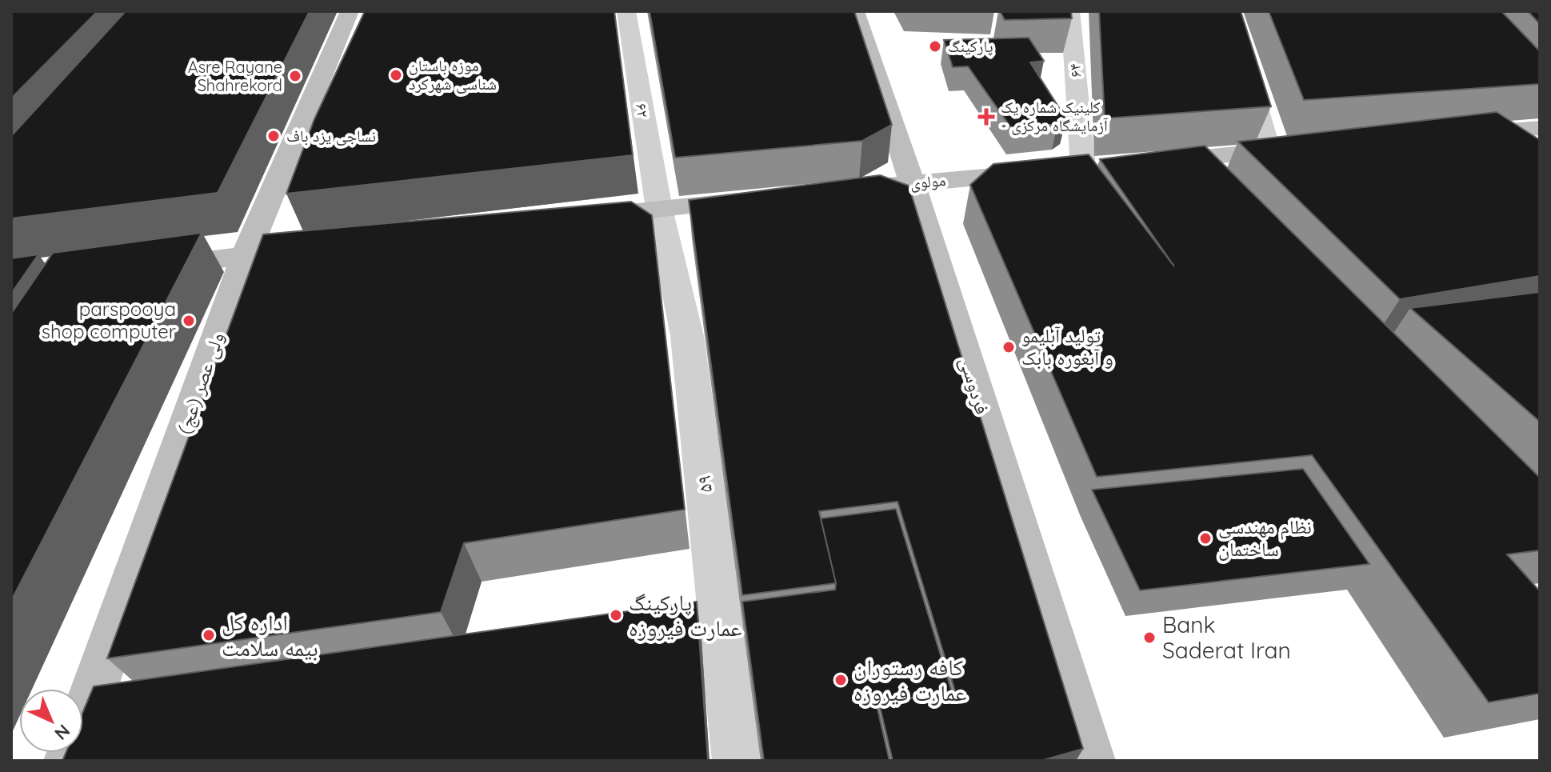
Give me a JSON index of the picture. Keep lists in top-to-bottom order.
{
  "streets": {
    "main road": ["مولوی", "ولی عصر (عج)", "فردوسی"],
    "street": ["۶۴", "۶۲", "۵۹"]
  },
  "crossings": [
    ["۶۴", "مولوی"],
    ["۶۲", "۵۹"],
    ["مولوی", "فردوسی"]
  ],
  "places": {
    "other": [
      "پارکینگ",
      "موزه باستان شناسی شهرکرد",
      "Asre Rayane Shahrekord",
      "نساجی یزد باف",
      "parspooya shop computer",
      "تولید آبلیمو و آبغوره بابک",
      "نظام مهندسی ساختمان",
      "پارکینگ عمارت فیروزه",
      "اداره کل بیمه سلامت",
      "Bank Saderat Iran",
      "کافه رستوران عمارت فیروزه"
    ],
    "health": ["کلینیک شماره یک - آزمایشگاه مرکزی"]
  },
  "north": "bottom right"
}
